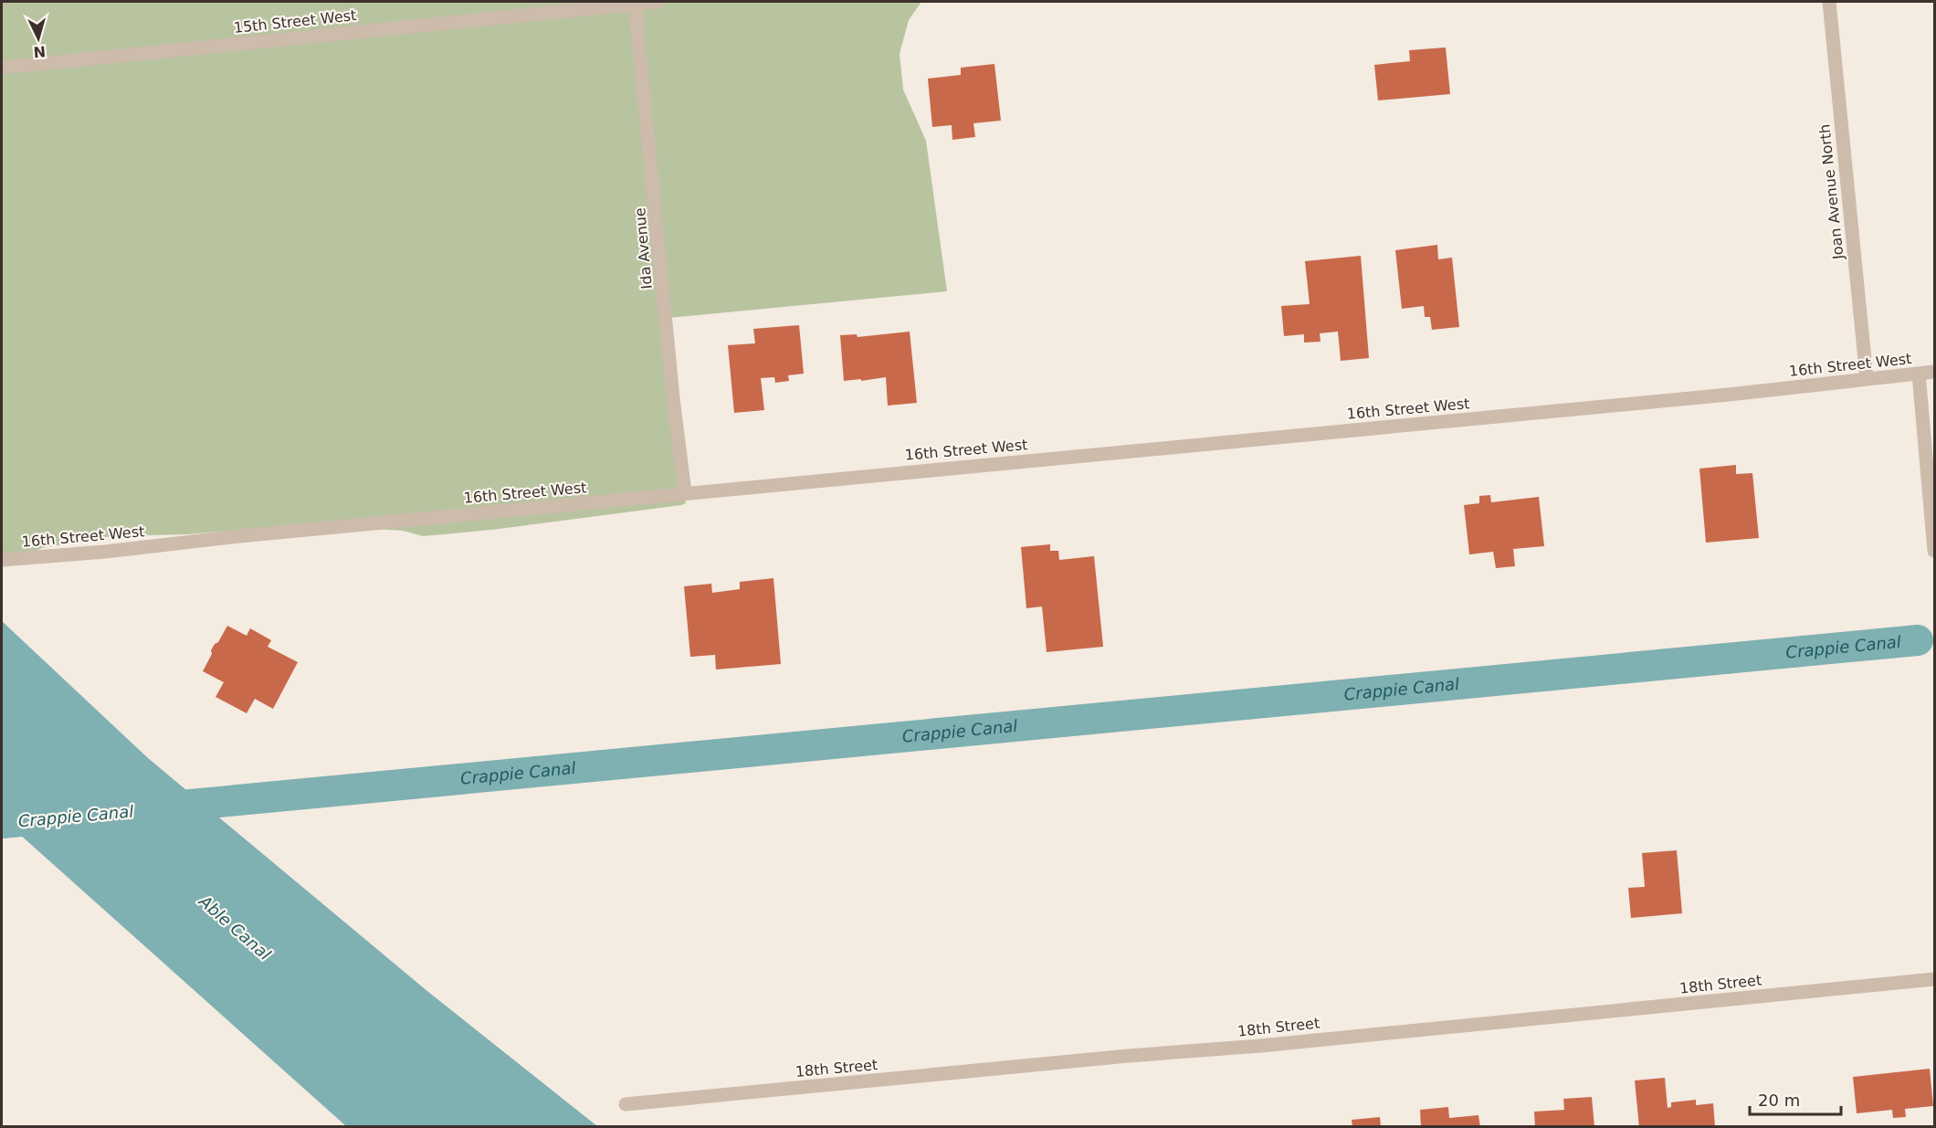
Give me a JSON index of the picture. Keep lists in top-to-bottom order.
{
  "streets": {
    "street": [
      "15th Street West",
      "Joan Avenue North",
      "Ida Avenue",
      "16th Street West",
      "18th Street"
    ]
  },
  "crossings": [
    ["15th Street West", "Ida Avenue"],
    ["Joan Avenue North", "16th Street West"],
    ["Ida Avenue", "16th Street West"]
  ],
  "water": ["Crappie Canal", "Able Canal"],
  "scale_bar": "20 m",
  "north": "bottom"
}
